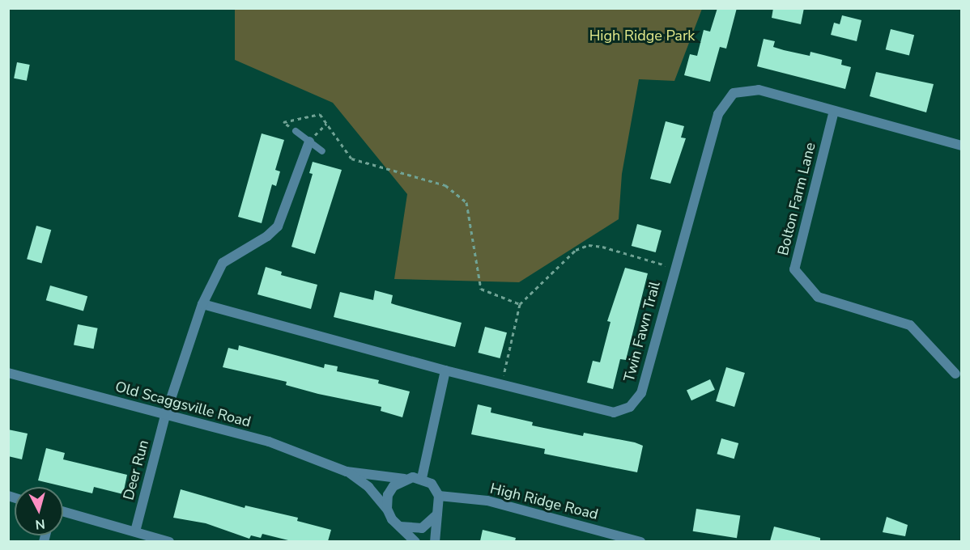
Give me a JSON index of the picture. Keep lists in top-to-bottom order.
{
  "streets": {
    "street": [
      "Bolton Farm Lane",
      "Twin Fawn Trail",
      "Old Scaggsville Road",
      "Deer Run",
      "High Ridge Road"
    ]
  },
  "crossings": [
    ["Bolton Farm Lane", "Twin Fawn Trail"],
    ["Twin Fawn Trail", "Deer Run"],
    ["Old Scaggsville Road", "Deer Run"],
    ["Old Scaggsville Road", "High Ridge Road"]
  ],
  "parks": ["High Ridge Park"],
  "north": "bottom"
}
